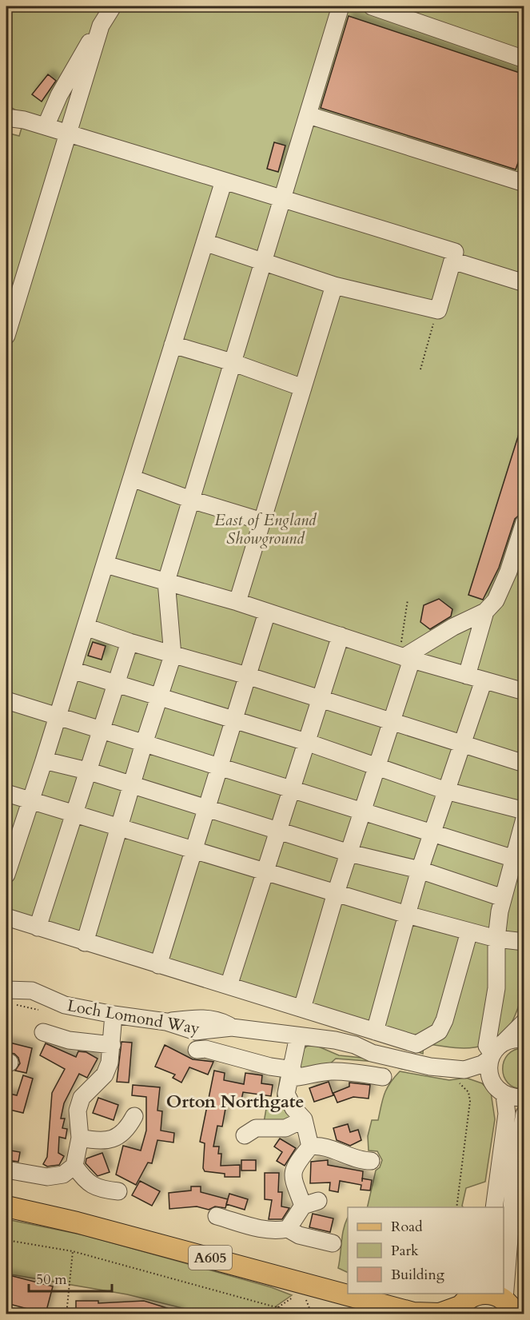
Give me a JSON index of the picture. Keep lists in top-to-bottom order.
{
  "streets": {
    "main road": ["A605"],
    "street": ["Loch Lomond Way"]
  },
  "districts": ["Orton Northgate"],
  "parks": ["East of England Showground"],
  "legend": ["Road", "Park", "Building"],
  "scale_bar": "50 m"
}
